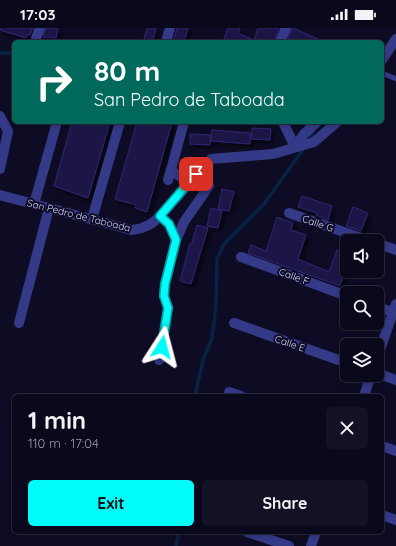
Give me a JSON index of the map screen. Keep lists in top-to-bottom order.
{
  "streets": {
    "street": [
      "San Pedro de Taboada",
      "Calle G",
      "Calle F",
      "Calle E"
    ]
  },
  "page": {
    "status": "17:03",
    "turn": ["80 m", "San Pedro de Taboada"],
    "heading": ["1 min", "110 m · 17:04"],
    "buttons": ["Exit", "Share"]
  }
}
